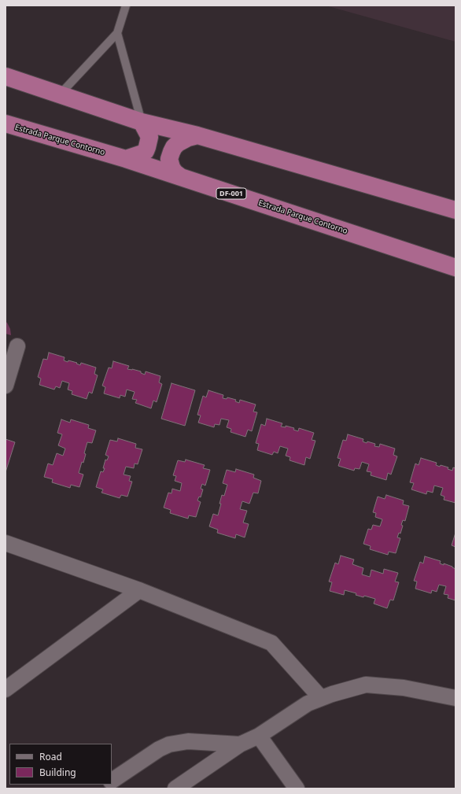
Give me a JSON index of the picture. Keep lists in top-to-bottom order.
{
  "streets": {
    "highway": ["Estrada Parque Contorno", "DF-001"]
  },
  "legend": ["Road", "Building"]
}
